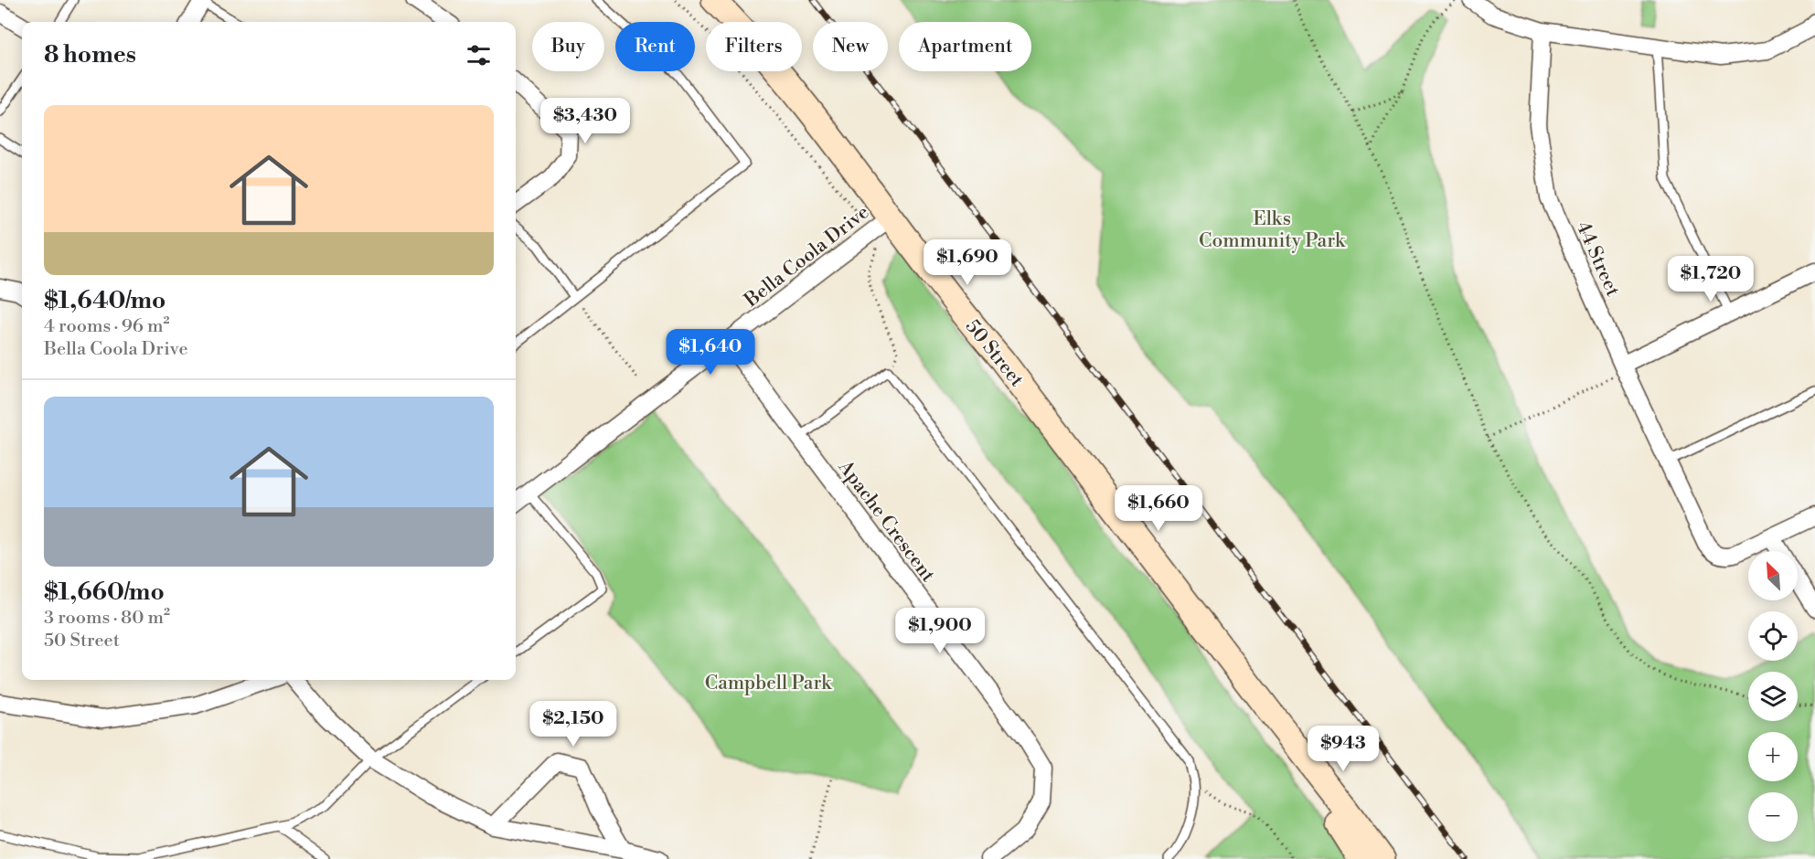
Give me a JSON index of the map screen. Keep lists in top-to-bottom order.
{
  "streets": {
    "main road": ["50 Street"],
    "street": ["Bella Coola Drive", "44 Street", "Apache Crescent"]
  },
  "crossings": [
    ["Bella Coola Drive", "50 Street"],
    ["Bella Coola Drive", "Apache Crescent"]
  ],
  "parks": ["Elks Community Park", "Campbell Park"],
  "north": "top left",
  "page": {
    "chip": [
      "Buy",
      "Rent",
      "Filters",
      "New",
      "Apartment"
    ],
    "heading": "8 homes",
    "list": [
      {
        "name": "$1,640/mo",
        "note": "4 rooms · 96 m² · Bella Coola Drive"
      },
      {
        "name": "$1,660/mo",
        "note": "3 rooms · 80 m² · 50 Street"
      }
    ],
    "price": [
      "$3,430",
      "$1,690",
      "$1,720",
      "$1,640",
      "$1,660",
      "$1,900",
      "$2,150",
      "$943"
    ],
    "map_buttons": ["+", "−"]
  }
}
